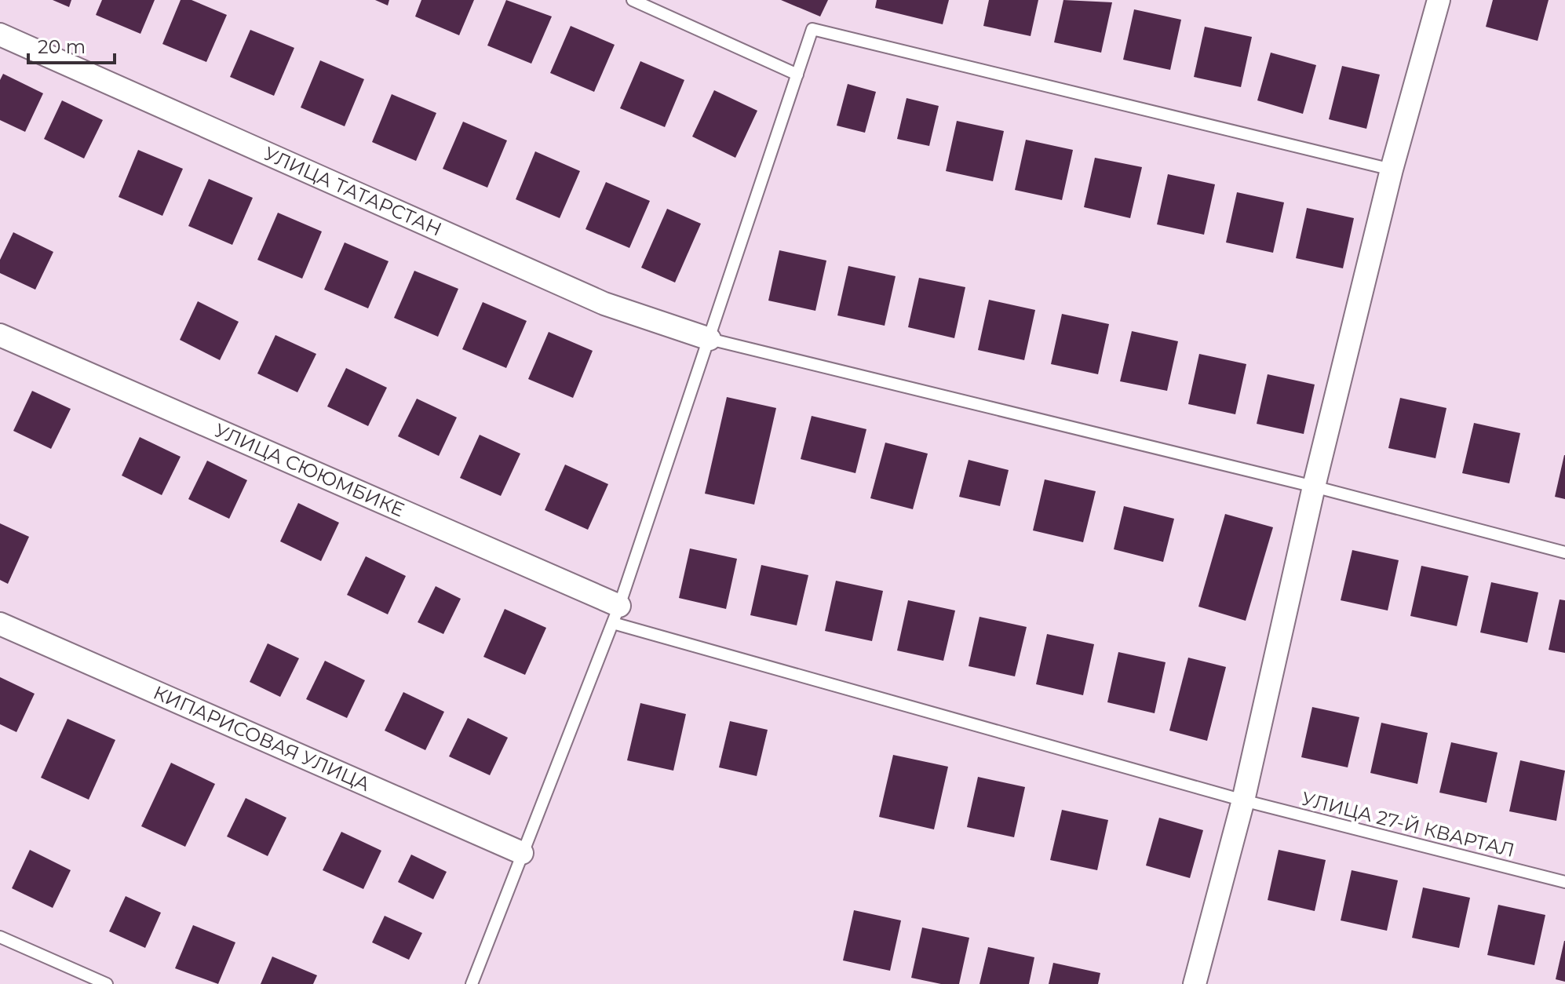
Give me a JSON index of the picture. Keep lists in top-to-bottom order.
{
  "streets": {
    "street": ["УЛИЦА ТАТАРСТАН", "УЛИЦА СЮЮМБИКЕ", "КИПАРИСОВАЯ УЛИЦА"],
    "lane": ["УЛИЦА 27-Й КВАРТАЛ"]
  },
  "crossings": [
    ["УЛИЦА СЮЮМБИКЕ", "УЛИЦА 27-Й КВАРТАЛ"]
  ],
  "scale_bar": "20 m"
}
